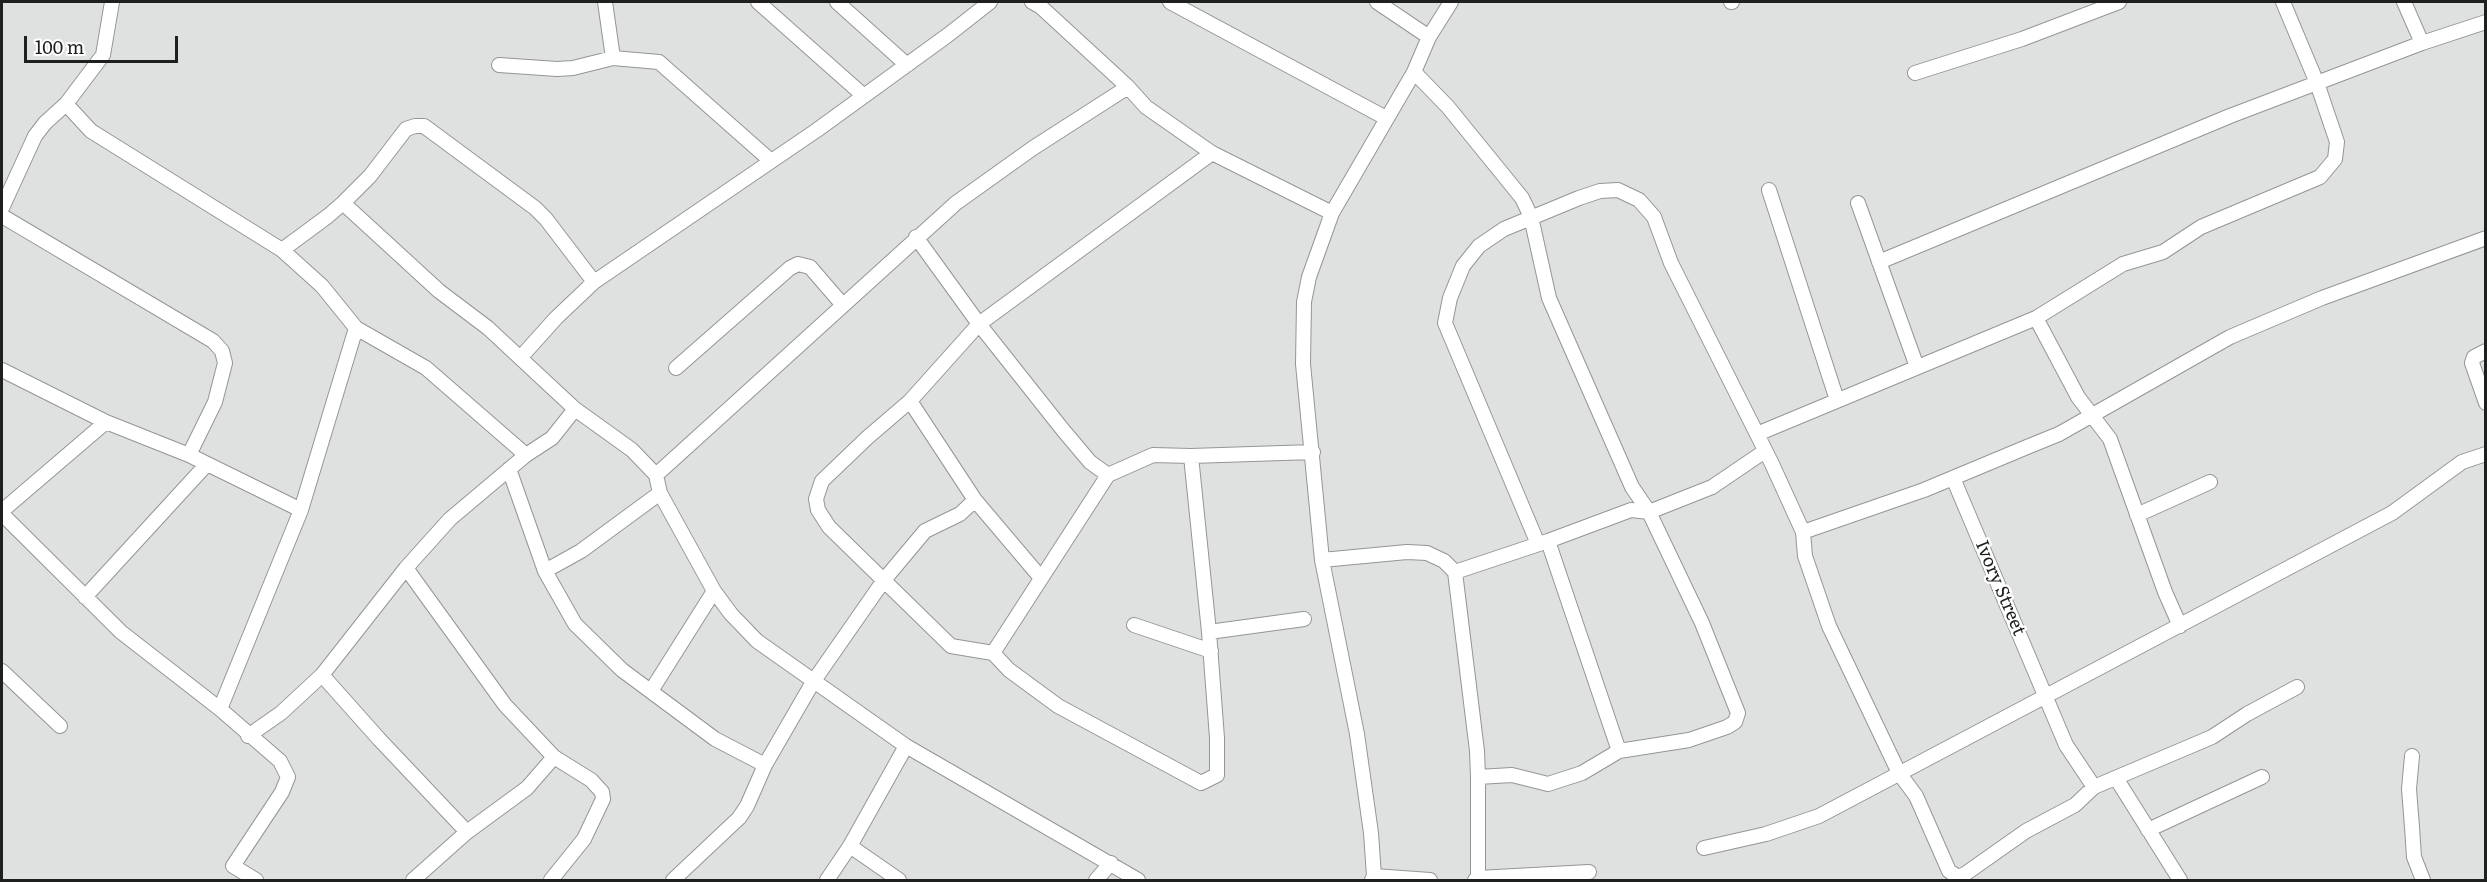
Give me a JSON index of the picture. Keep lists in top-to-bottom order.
{
  "streets": {
    "street": ["Ivory Street"]
  },
  "scale_bar": "100 m"
}
